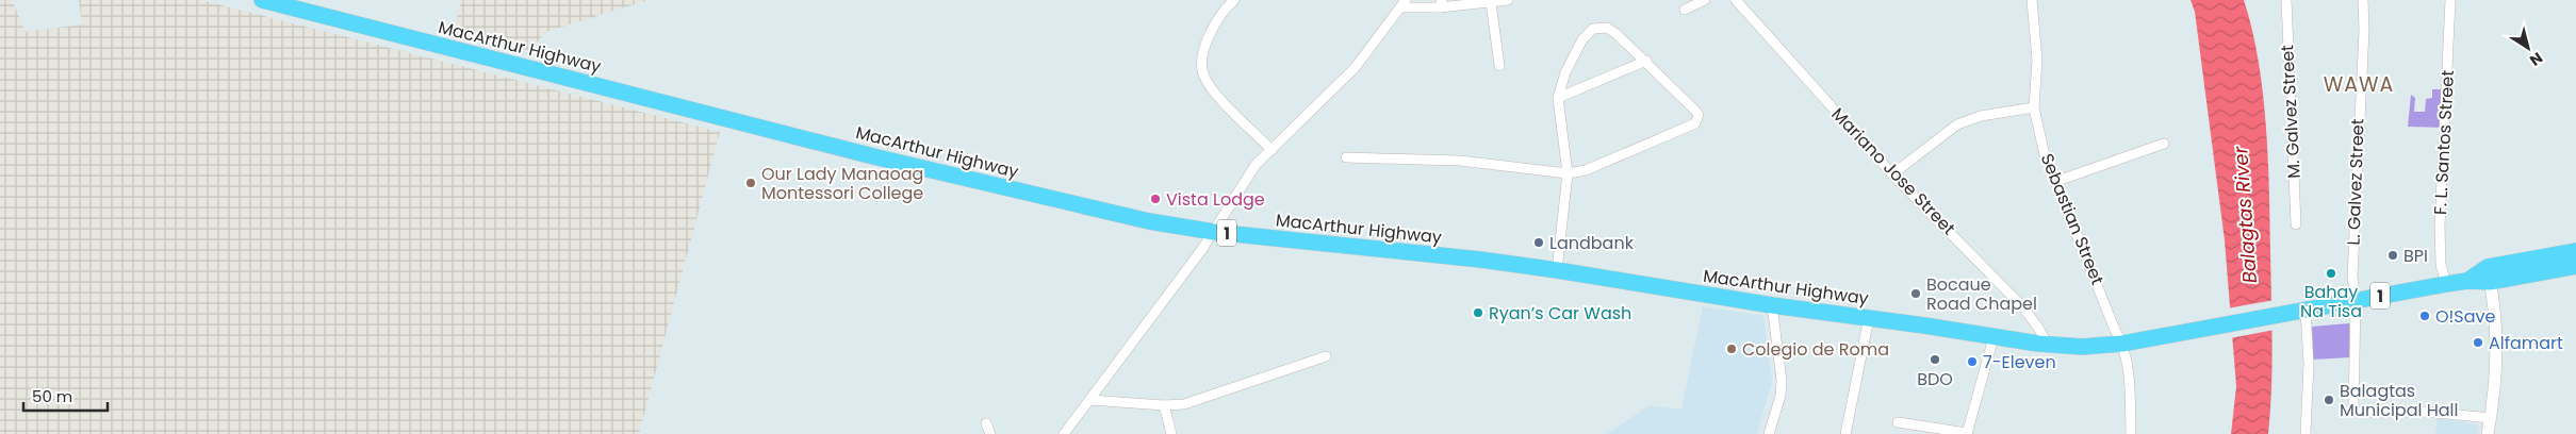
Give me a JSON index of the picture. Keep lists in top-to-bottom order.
{
  "streets": {
    "highway": ["MacArthur Highway", "1"],
    "street": [
      "M. Galvez Street",
      "F. L. Santos Street",
      "Mariano Jose Street",
      "L. Galvez Street",
      "Sebastian Street"
    ]
  },
  "crossings": [
    ["MacArthur Highway", "F. L. Santos Street"],
    ["MacArthur Highway", "Mariano Jose Street"],
    ["MacArthur Highway", "L. Galvez Street"],
    ["MacArthur Highway", "Sebastian Street"]
  ],
  "districts": ["WAWA"],
  "water": ["Balagtas River"],
  "places": [
    "Our Lady Manaoag Montessori College",
    "Vista Lodge",
    "Landbank",
    "BPI",
    "Bahay Na Tisa",
    "Bocaue Road Chapel",
    "Ryan’s Car Wash",
    "O!Save",
    "Alfamart",
    "Colegio de Roma",
    "BDO",
    "7-Eleven",
    "Balagtas Municipal Hall"
  ],
  "scale_bar": "50 m",
  "north": "bottom right"
}
